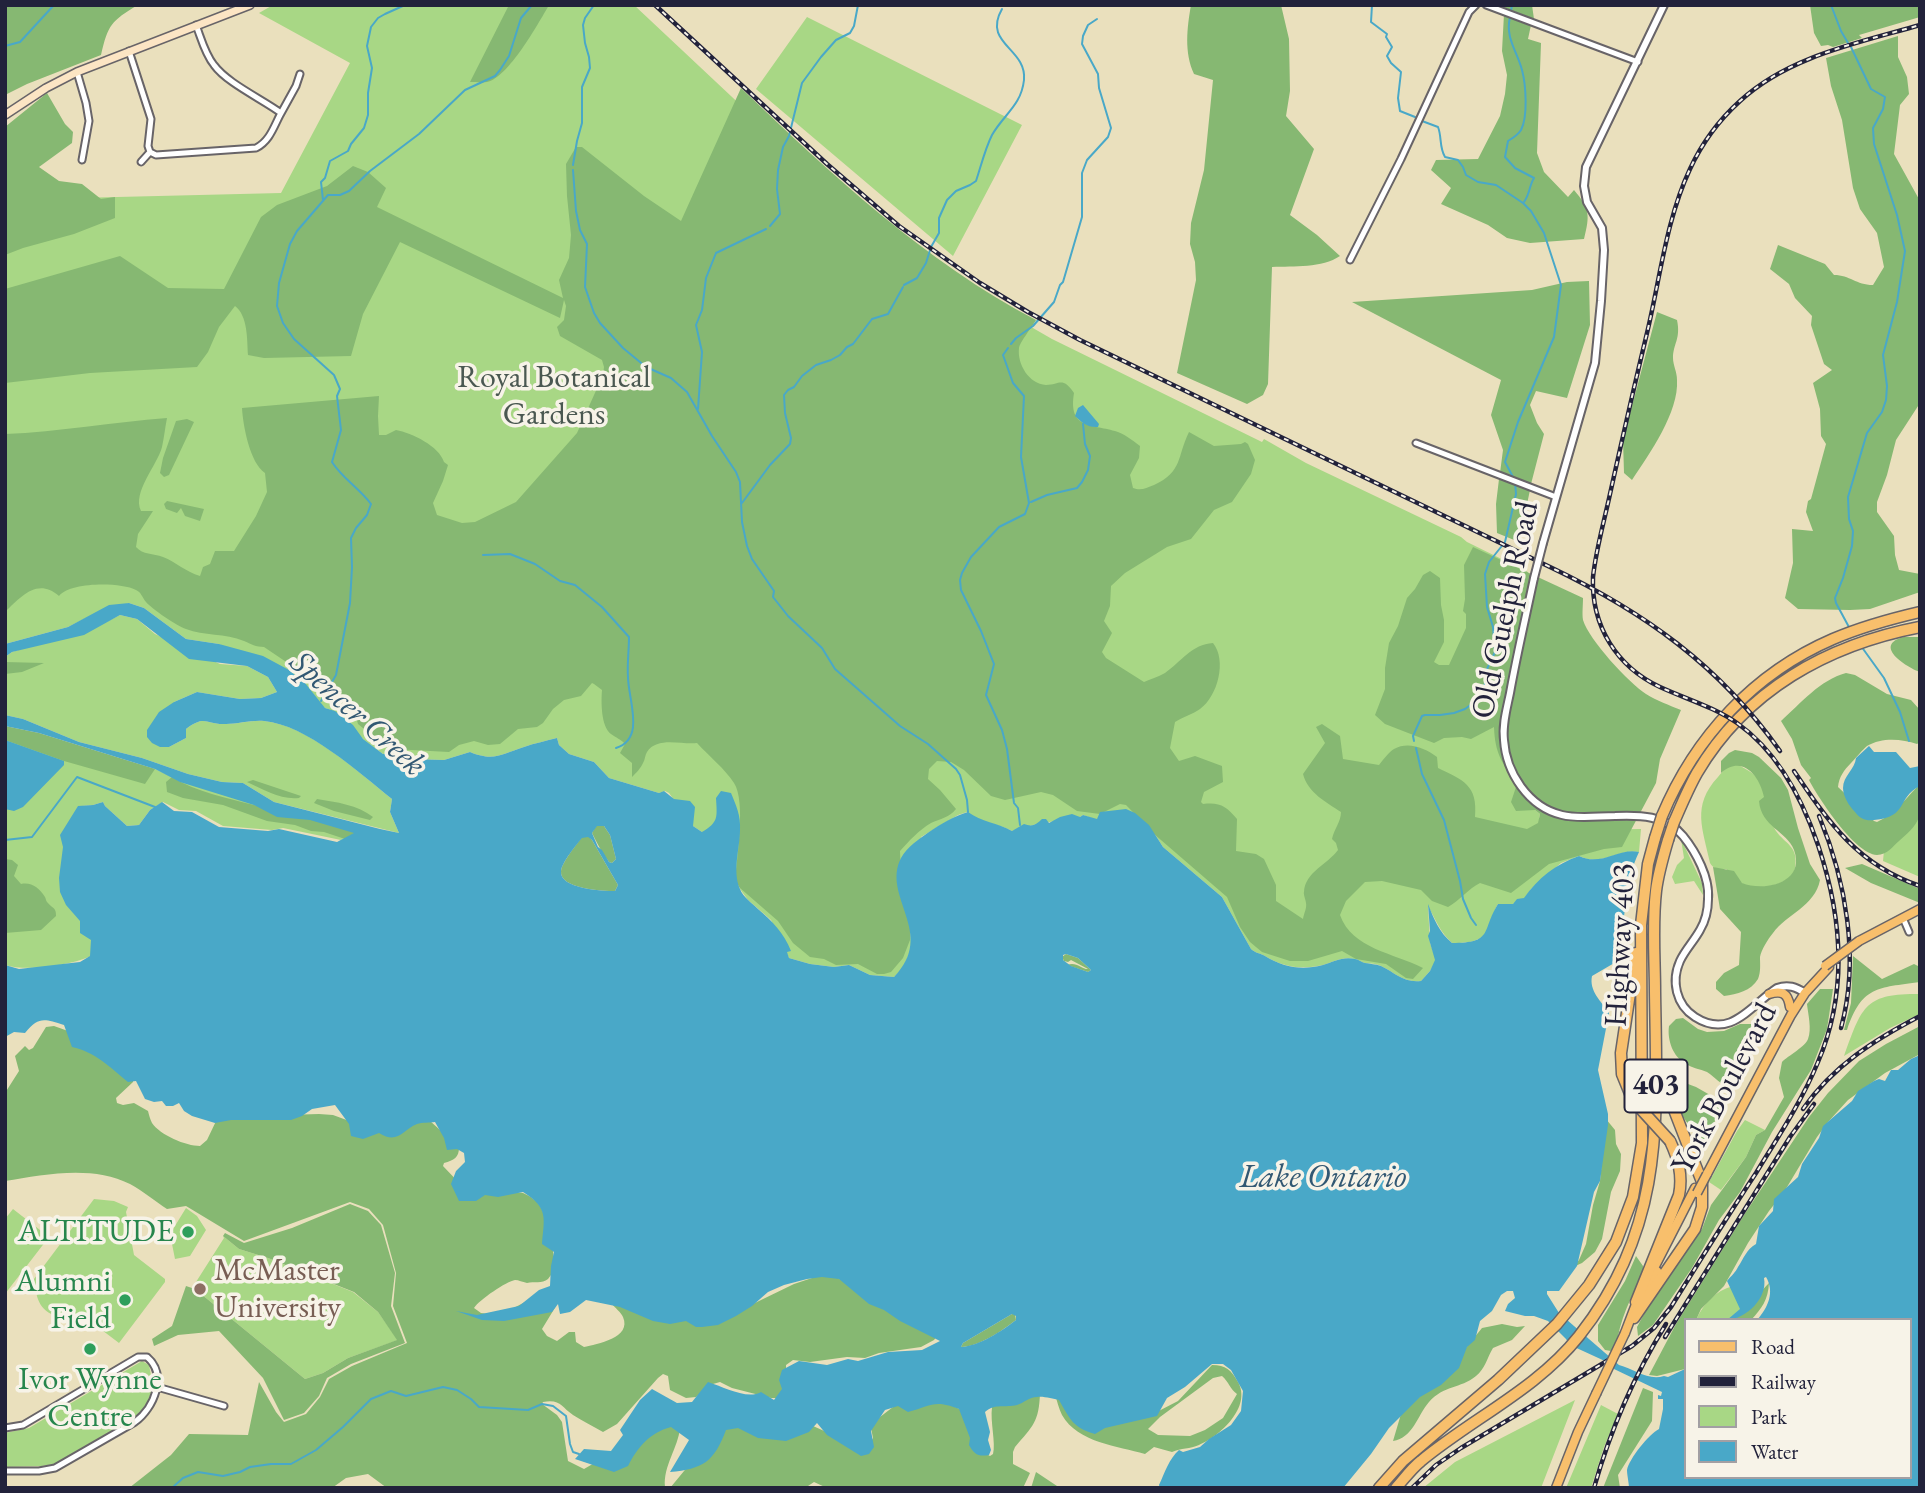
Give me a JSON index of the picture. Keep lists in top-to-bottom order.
{
  "streets": {
    "highway": ["Highway 403", "403"],
    "main road": ["York Boulevard"],
    "street": ["Old Guelph Road"]
  },
  "water": ["Spencer Creek", "Lake Ontario"],
  "parks": ["Royal Botanical Gardens"],
  "places": [
    "ALTITUDE",
    "McMaster University",
    "Alumni Field",
    "Ivor Wynne Centre"
  ],
  "legend": [
    "Road",
    "Railway",
    "Park",
    "Water"
  ]
}
